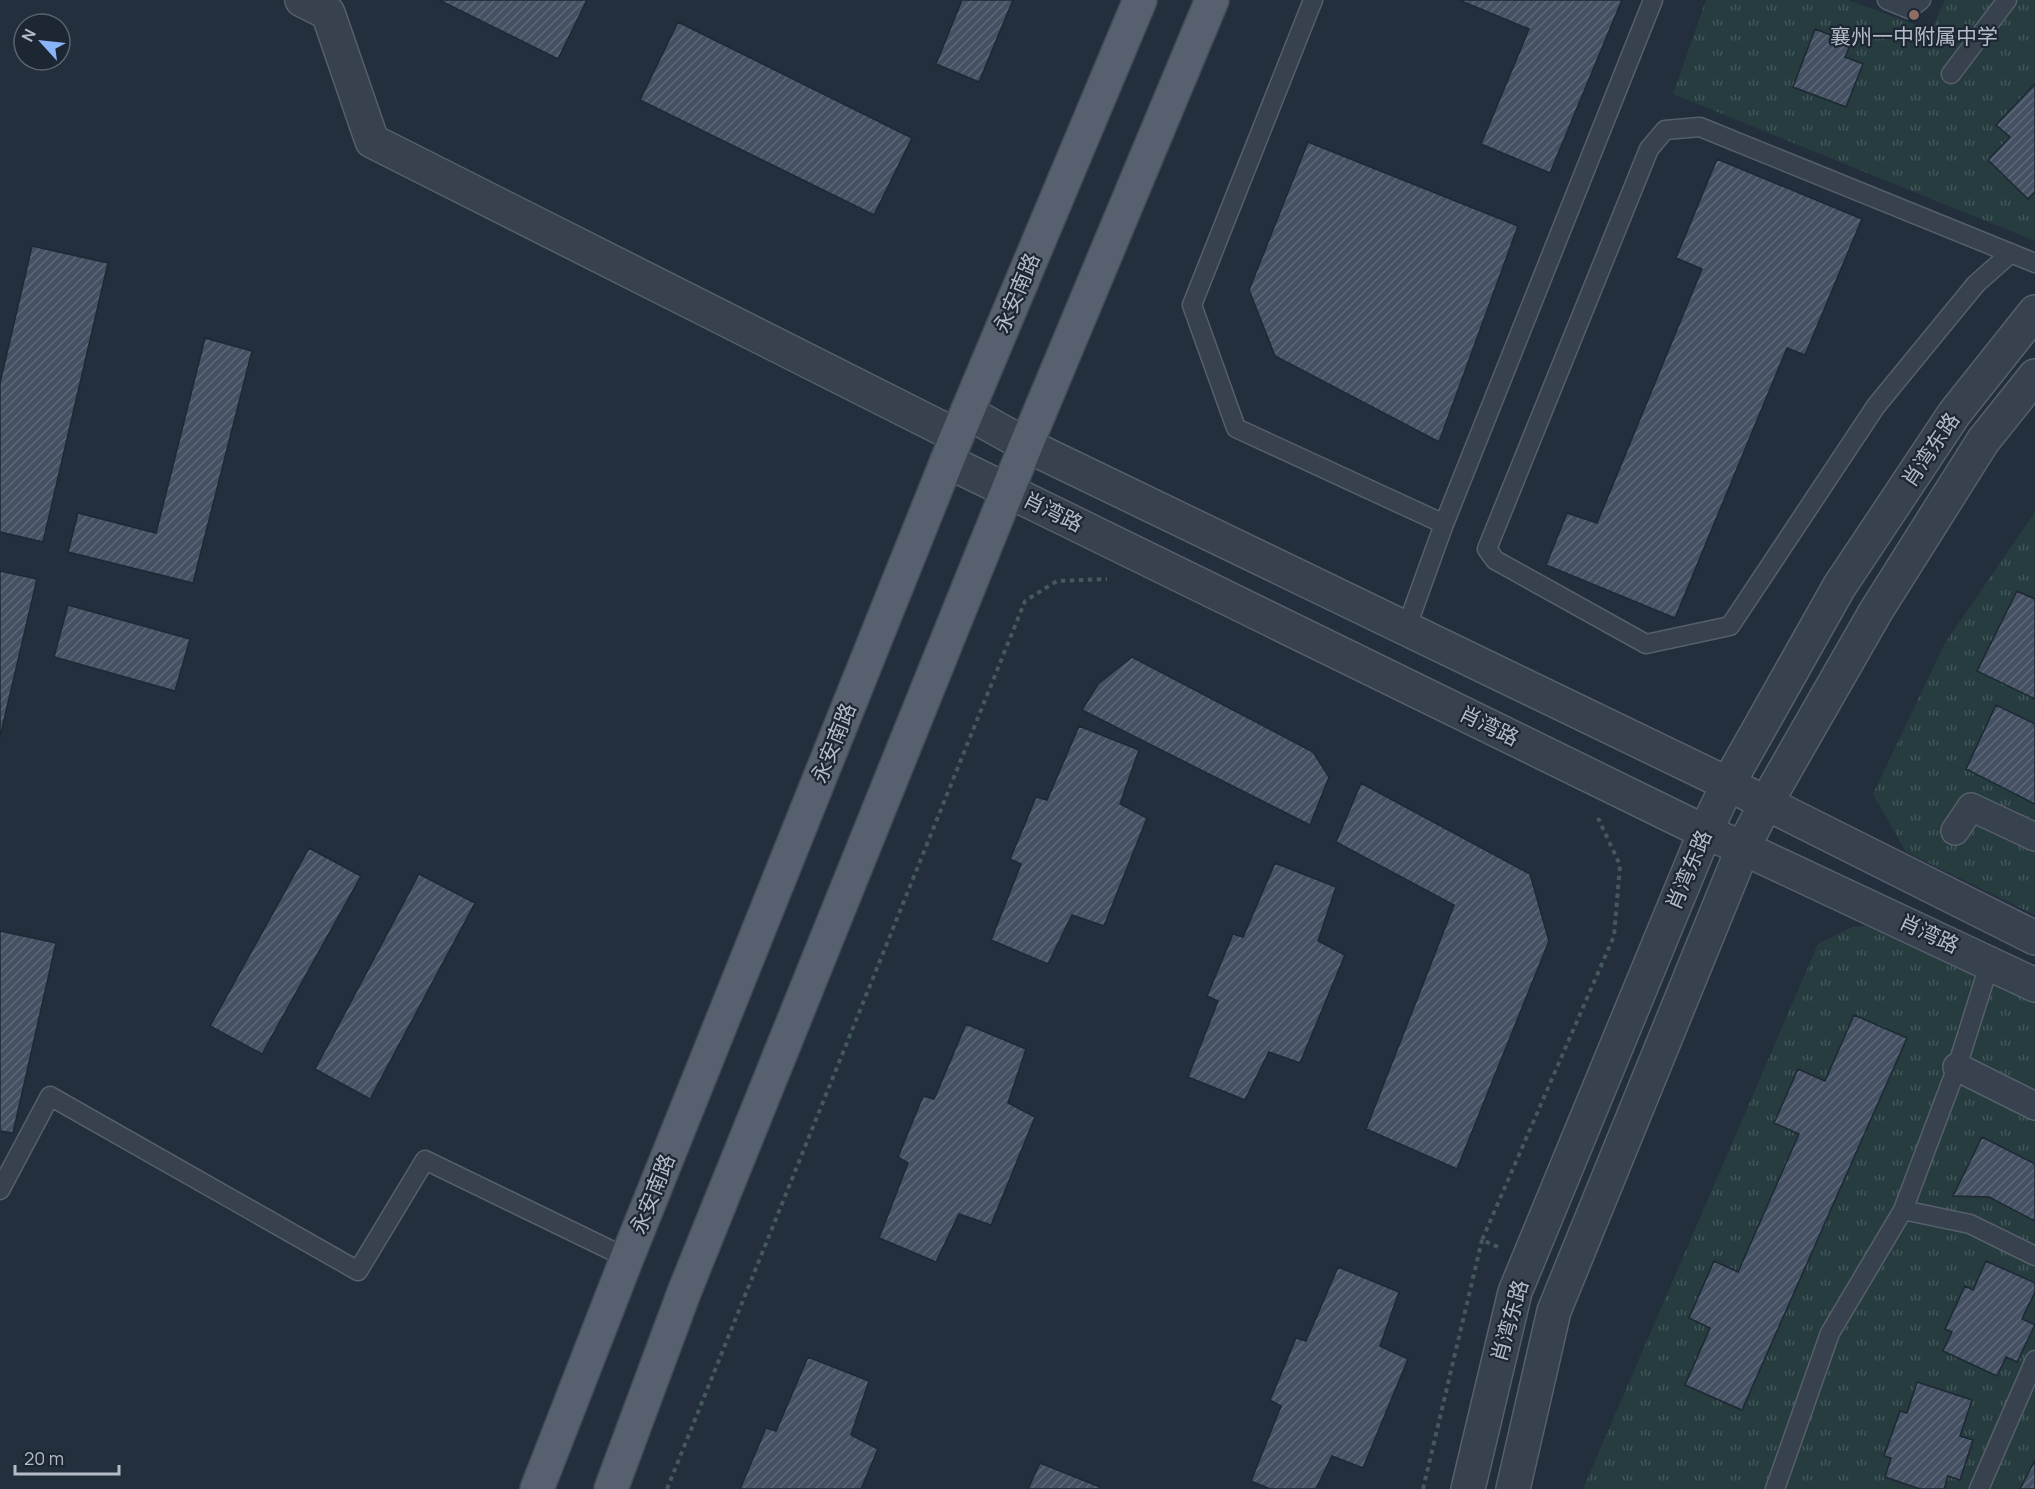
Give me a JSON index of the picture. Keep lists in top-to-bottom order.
{
  "streets": {
    "main road": ["永安南路"],
    "street": ["肖湾东路", "肖湾路"]
  },
  "crossings": [
    ["永安南路", "肖湾路"],
    ["肖湾东路", "肖湾路"]
  ],
  "places": ["襄州一中附属中学"],
  "scale_bar": "20 m",
  "north": "top left"
}
